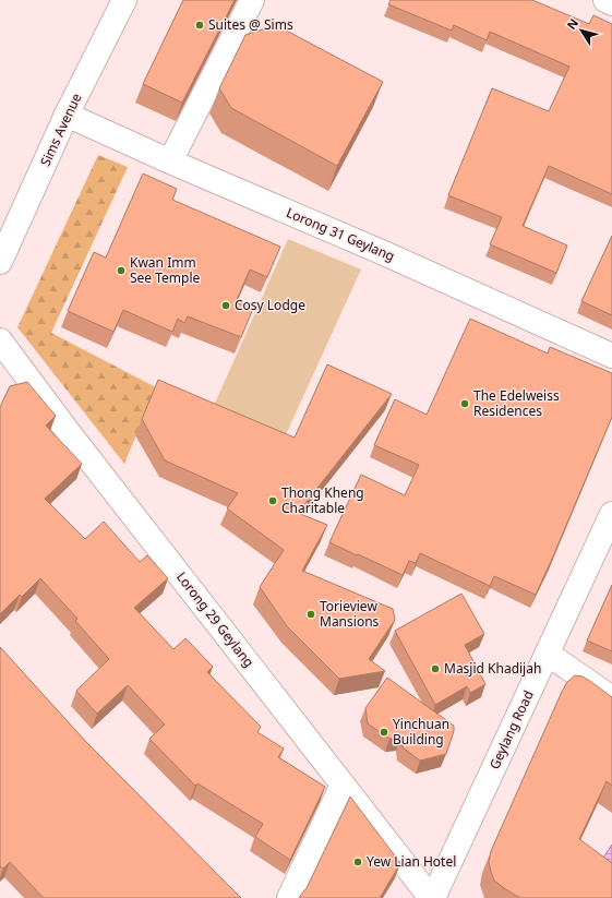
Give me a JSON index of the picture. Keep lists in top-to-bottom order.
{
  "streets": {
    "street": [
      "Sims Avenue",
      "Lorong 31 Geylang",
      "Lorong 29 Geylang",
      "Geylang Road"
    ]
  },
  "crossings": [
    ["Sims Avenue", "Lorong 31 Geylang"],
    ["Lorong 29 Geylang", "Geylang Road"]
  ],
  "places": [
    "Suites @ Sims",
    "Kwan Imm See Temple",
    "Cosy Lodge",
    "The Edelweiss Residences",
    "Thong Kheng Charitable",
    "Torieview Mansions",
    "Masjid Khadijah",
    "Yinchuan Building",
    "Yew Lian Hotel"
  ],
  "north": "top left"
}
